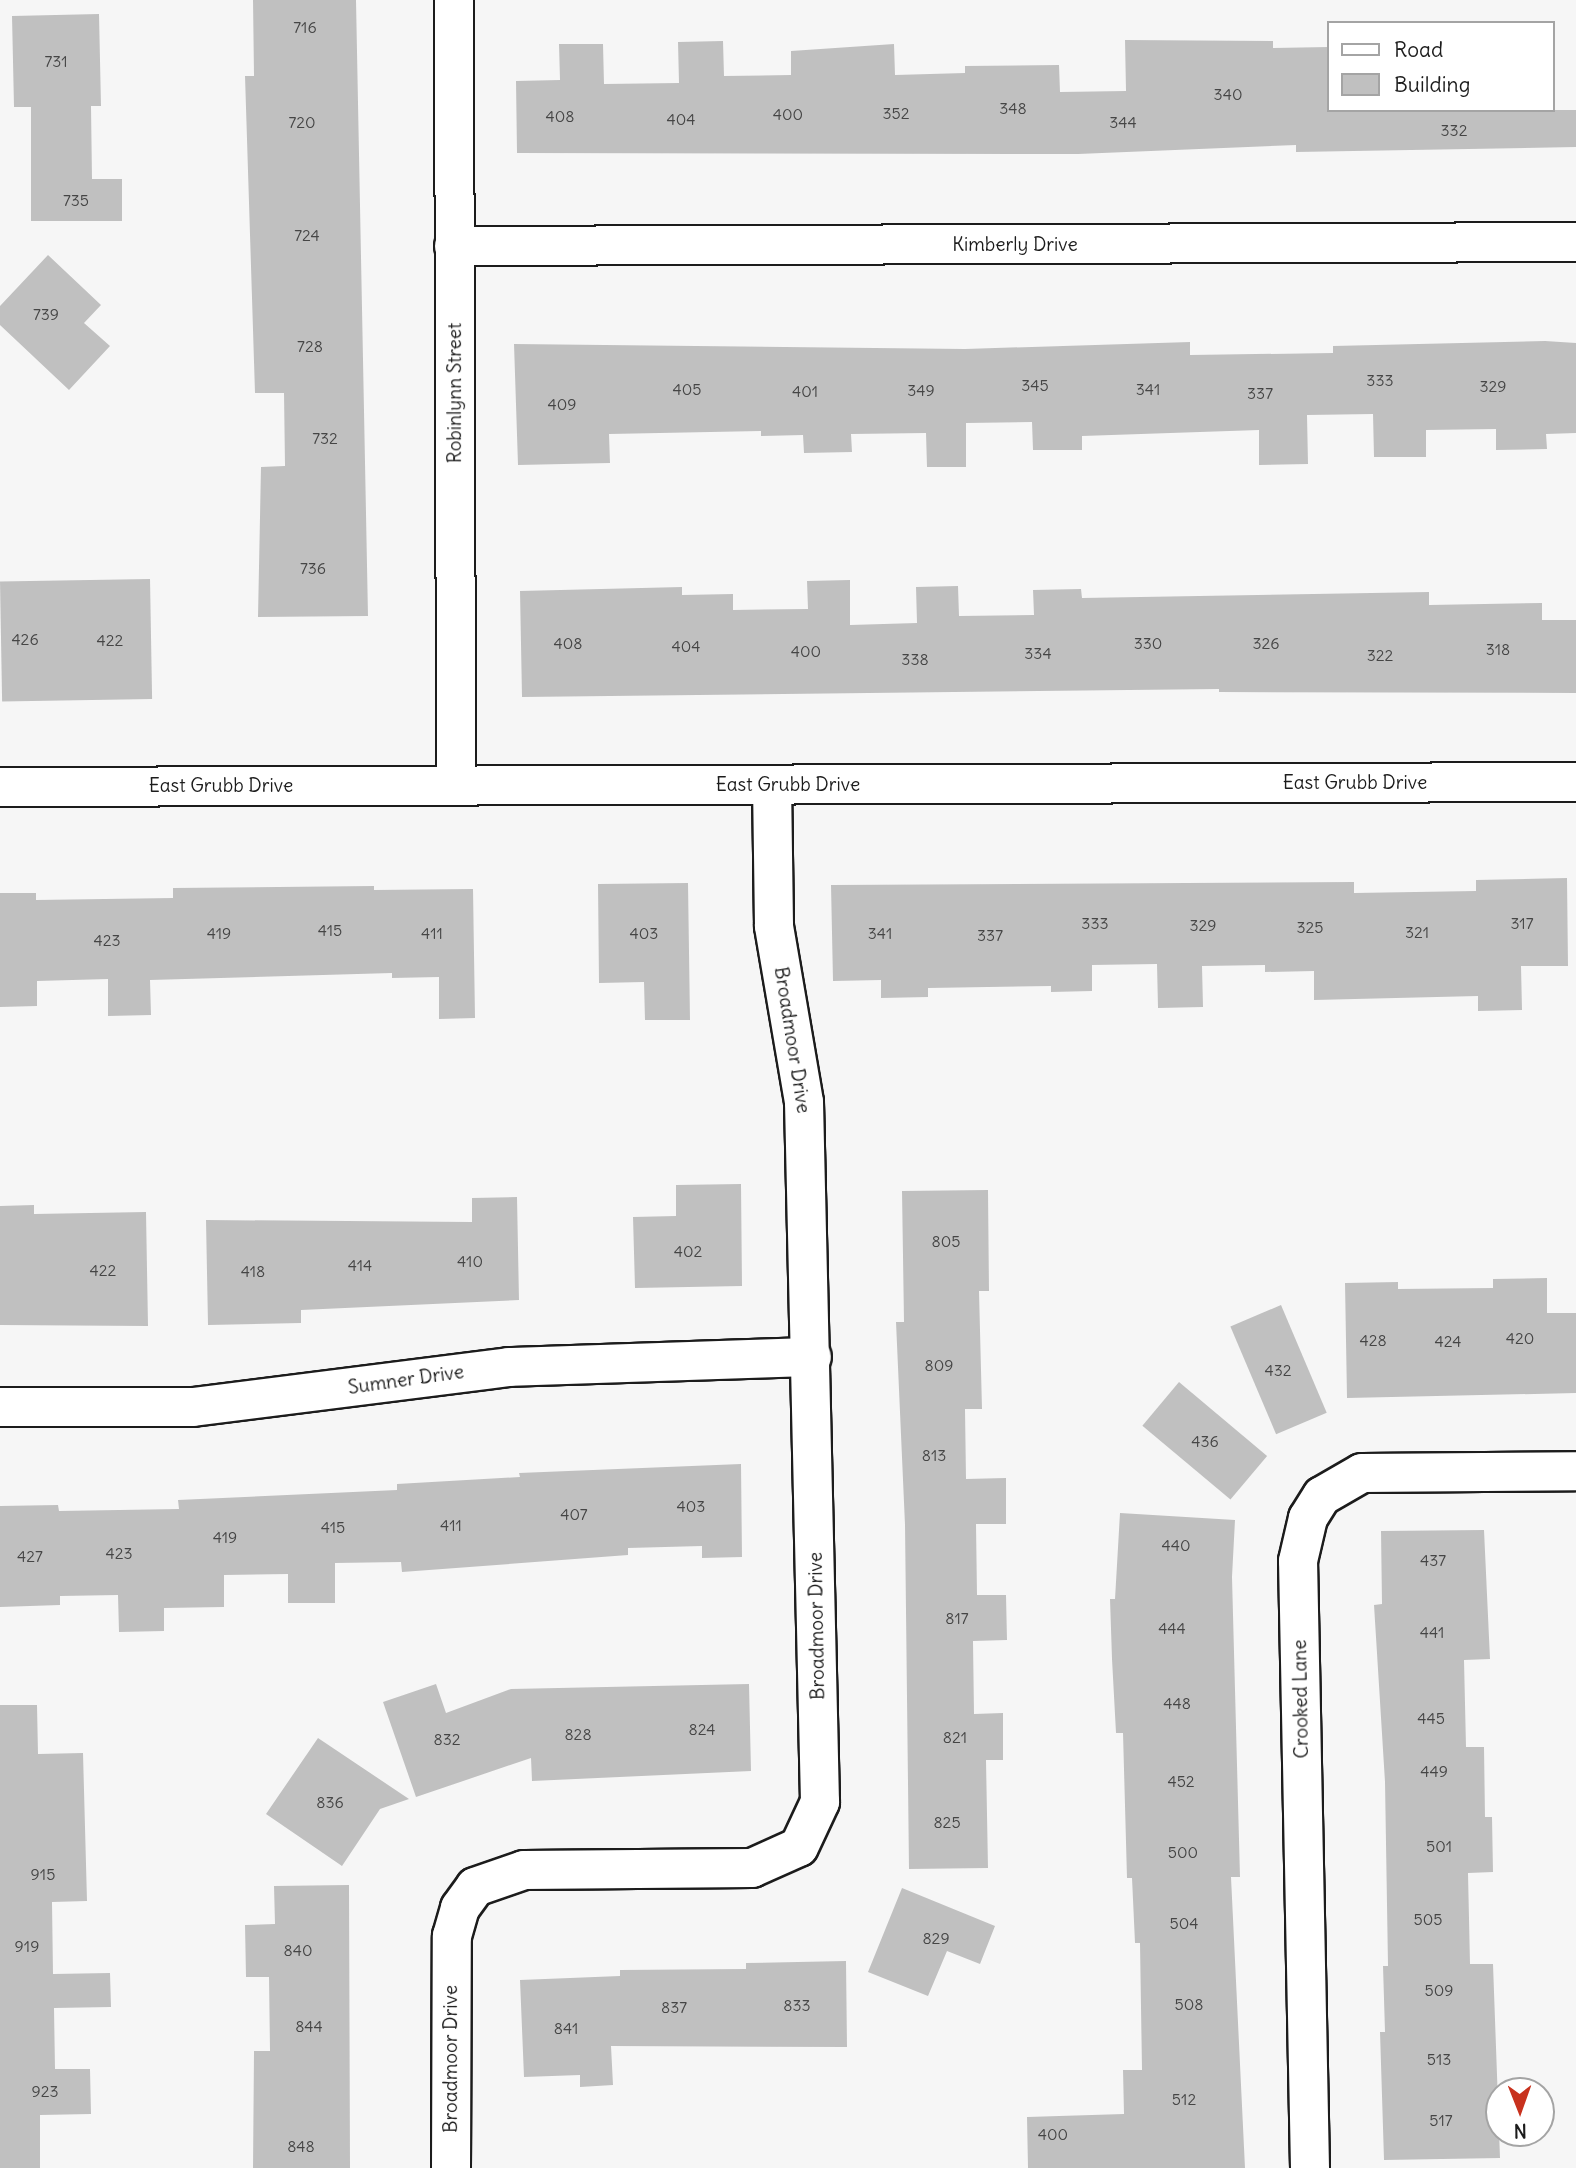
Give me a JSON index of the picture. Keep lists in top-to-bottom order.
{
  "streets": {
    "street": [
      "Kimberly Drive",
      "Robinlynn Street",
      "East Grubb Drive",
      "Broadmoor Drive",
      "Sumner Drive",
      "Crooked Lane"
    ]
  },
  "crossings": [
    ["Kimberly Drive", "Robinlynn Street"],
    ["Robinlynn Street", "East Grubb Drive"],
    ["East Grubb Drive", "Broadmoor Drive"],
    ["Broadmoor Drive", "Sumner Drive"]
  ],
  "house_numbers": [
    "716",
    "731",
    "340",
    "348",
    "352",
    "400",
    "408",
    "404",
    "720",
    "344",
    "332",
    "735",
    "724",
    "739",
    "728",
    "333",
    "345",
    "329",
    "405",
    "341",
    "349",
    "401",
    "337",
    "409",
    "732",
    "736",
    "426",
    "422",
    "408",
    "330",
    "326",
    "404",
    "318",
    "400",
    "334",
    "322",
    "338",
    "333",
    "317",
    "329",
    "325",
    "415",
    "321",
    "419",
    "411",
    "403",
    "341",
    "337",
    "423",
    "805",
    "402",
    "410",
    "414",
    "422",
    "418",
    "420",
    "428",
    "424",
    "809",
    "432",
    "436",
    "813",
    "403",
    "407",
    "411",
    "415",
    "419",
    "440",
    "423",
    "427",
    "437",
    "817",
    "444",
    "441",
    "448",
    "445",
    "824",
    "828",
    "821",
    "832",
    "449",
    "452",
    "836",
    "825",
    "501",
    "500",
    "915",
    "505",
    "504",
    "829",
    "919",
    "840",
    "509",
    "508",
    "833",
    "837",
    "844",
    "841",
    "513",
    "923",
    "512",
    "517",
    "400",
    "848"
  ],
  "legend": ["Road", "Building"],
  "north": "bottom"
}
